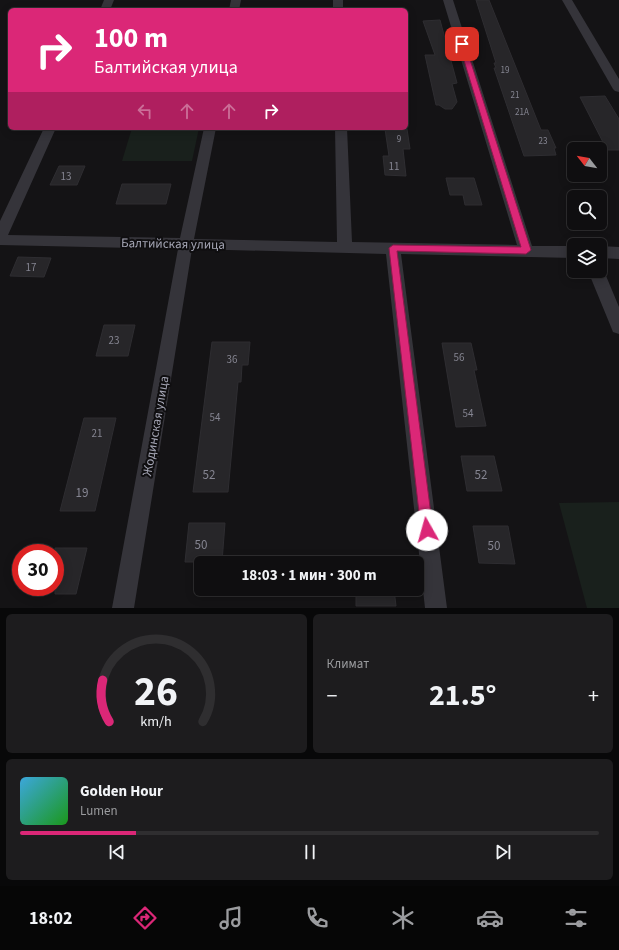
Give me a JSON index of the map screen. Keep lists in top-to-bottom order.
{
  "streets": {
    "street": ["Балтийская улица", "Жодинская улица"]
  },
  "crossings": [
    ["Балтийская улица", "Жодинская улица"]
  ],
  "house_numbers": [
    "19",
    "21",
    "21А",
    "9",
    "23",
    "11",
    "13",
    "17",
    "23",
    "56",
    "36",
    "54",
    "54",
    "21",
    "52",
    "52",
    "19",
    "50",
    "50"
  ],
  "north": "top left",
  "page": {
    "turn": ["100 m", "Балтийская улица"],
    "limit": "30",
    "trip": "18:03 · 1 мин · 300 m",
    "tile": "Климат",
    "heat": ["−", "21.5°", "+"],
    "song": ["Golden Hour", "Lumen"],
    "tabs": "18:02",
    "gauge": ["26", "km/h"]
  }
}
